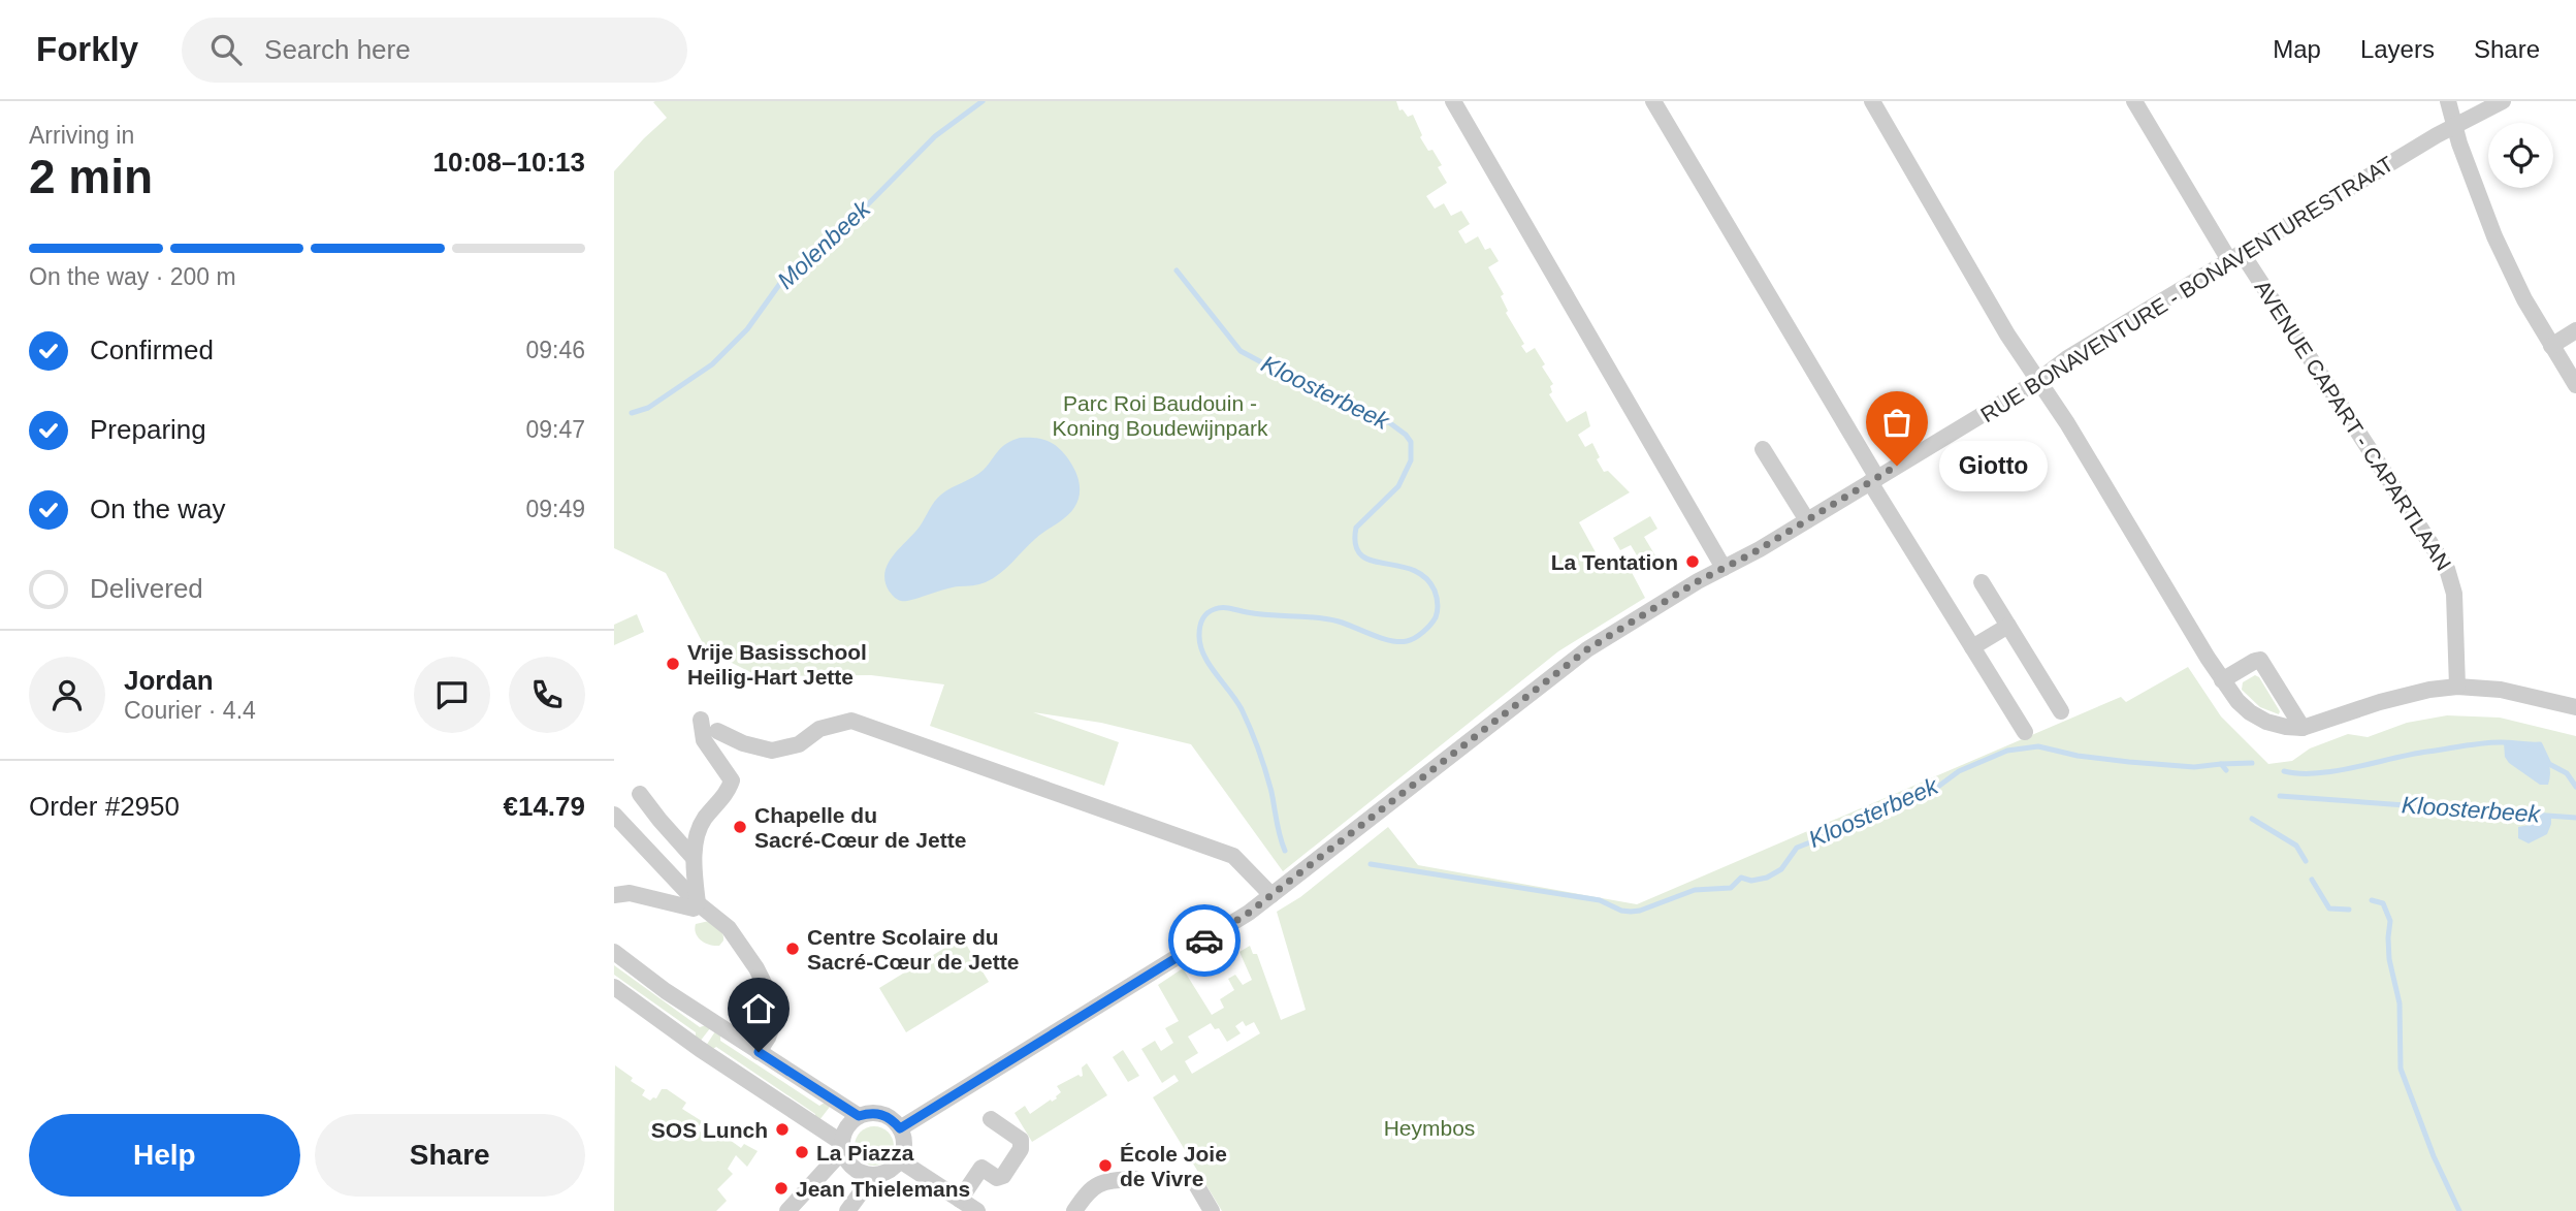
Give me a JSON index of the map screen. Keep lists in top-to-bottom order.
{
  "streets": {
    "street": ["RUE BONAVENTURE - BONAVENTURESTRAAT", "AVENUE CAPART - CAPARTLAAN"]
  },
  "crossings": [
    ["RUE BONAVENTURE - BONAVENTURESTRAAT", "AVENUE CAPART - CAPARTLAAN"]
  ],
  "water": ["Molenbeek", "Kloosterbeek"],
  "parks": ["Parc Roi Baudouin - Koning Boudewijnpark", "Heymbos"],
  "places": [
    "Giotto",
    "La Tentation",
    "Vrije Basisschool Heilig-Hart Jette",
    "Chapelle du Sacré-Cœur de Jette",
    "Centre Scolaire du Sacré-Cœur de Jette",
    "SOS Lunch",
    "La Piazza",
    "École Joie de Vivre",
    "Jean Thielemans"
  ],
  "page": {
    "header": "Forkly",
    "search": "Search here",
    "nav": ["Map", "Layers", "Share"],
    "heading": ["2 min", "Arriving in", "10:08–10:13"],
    "panel": [
      "Jordan",
      "Courier · 4.4",
      "Order #2950",
      "€14.79"
    ],
    "bar": "On the way · 200 m",
    "list": [
      ["Confirmed", "09:46"],
      ["Preparing", "09:47"],
      ["On the way", "09:49"],
      "Delivered"
    ],
    "bubble": "Giotto",
    "buttons": ["Help", "Share"]
  }
}
